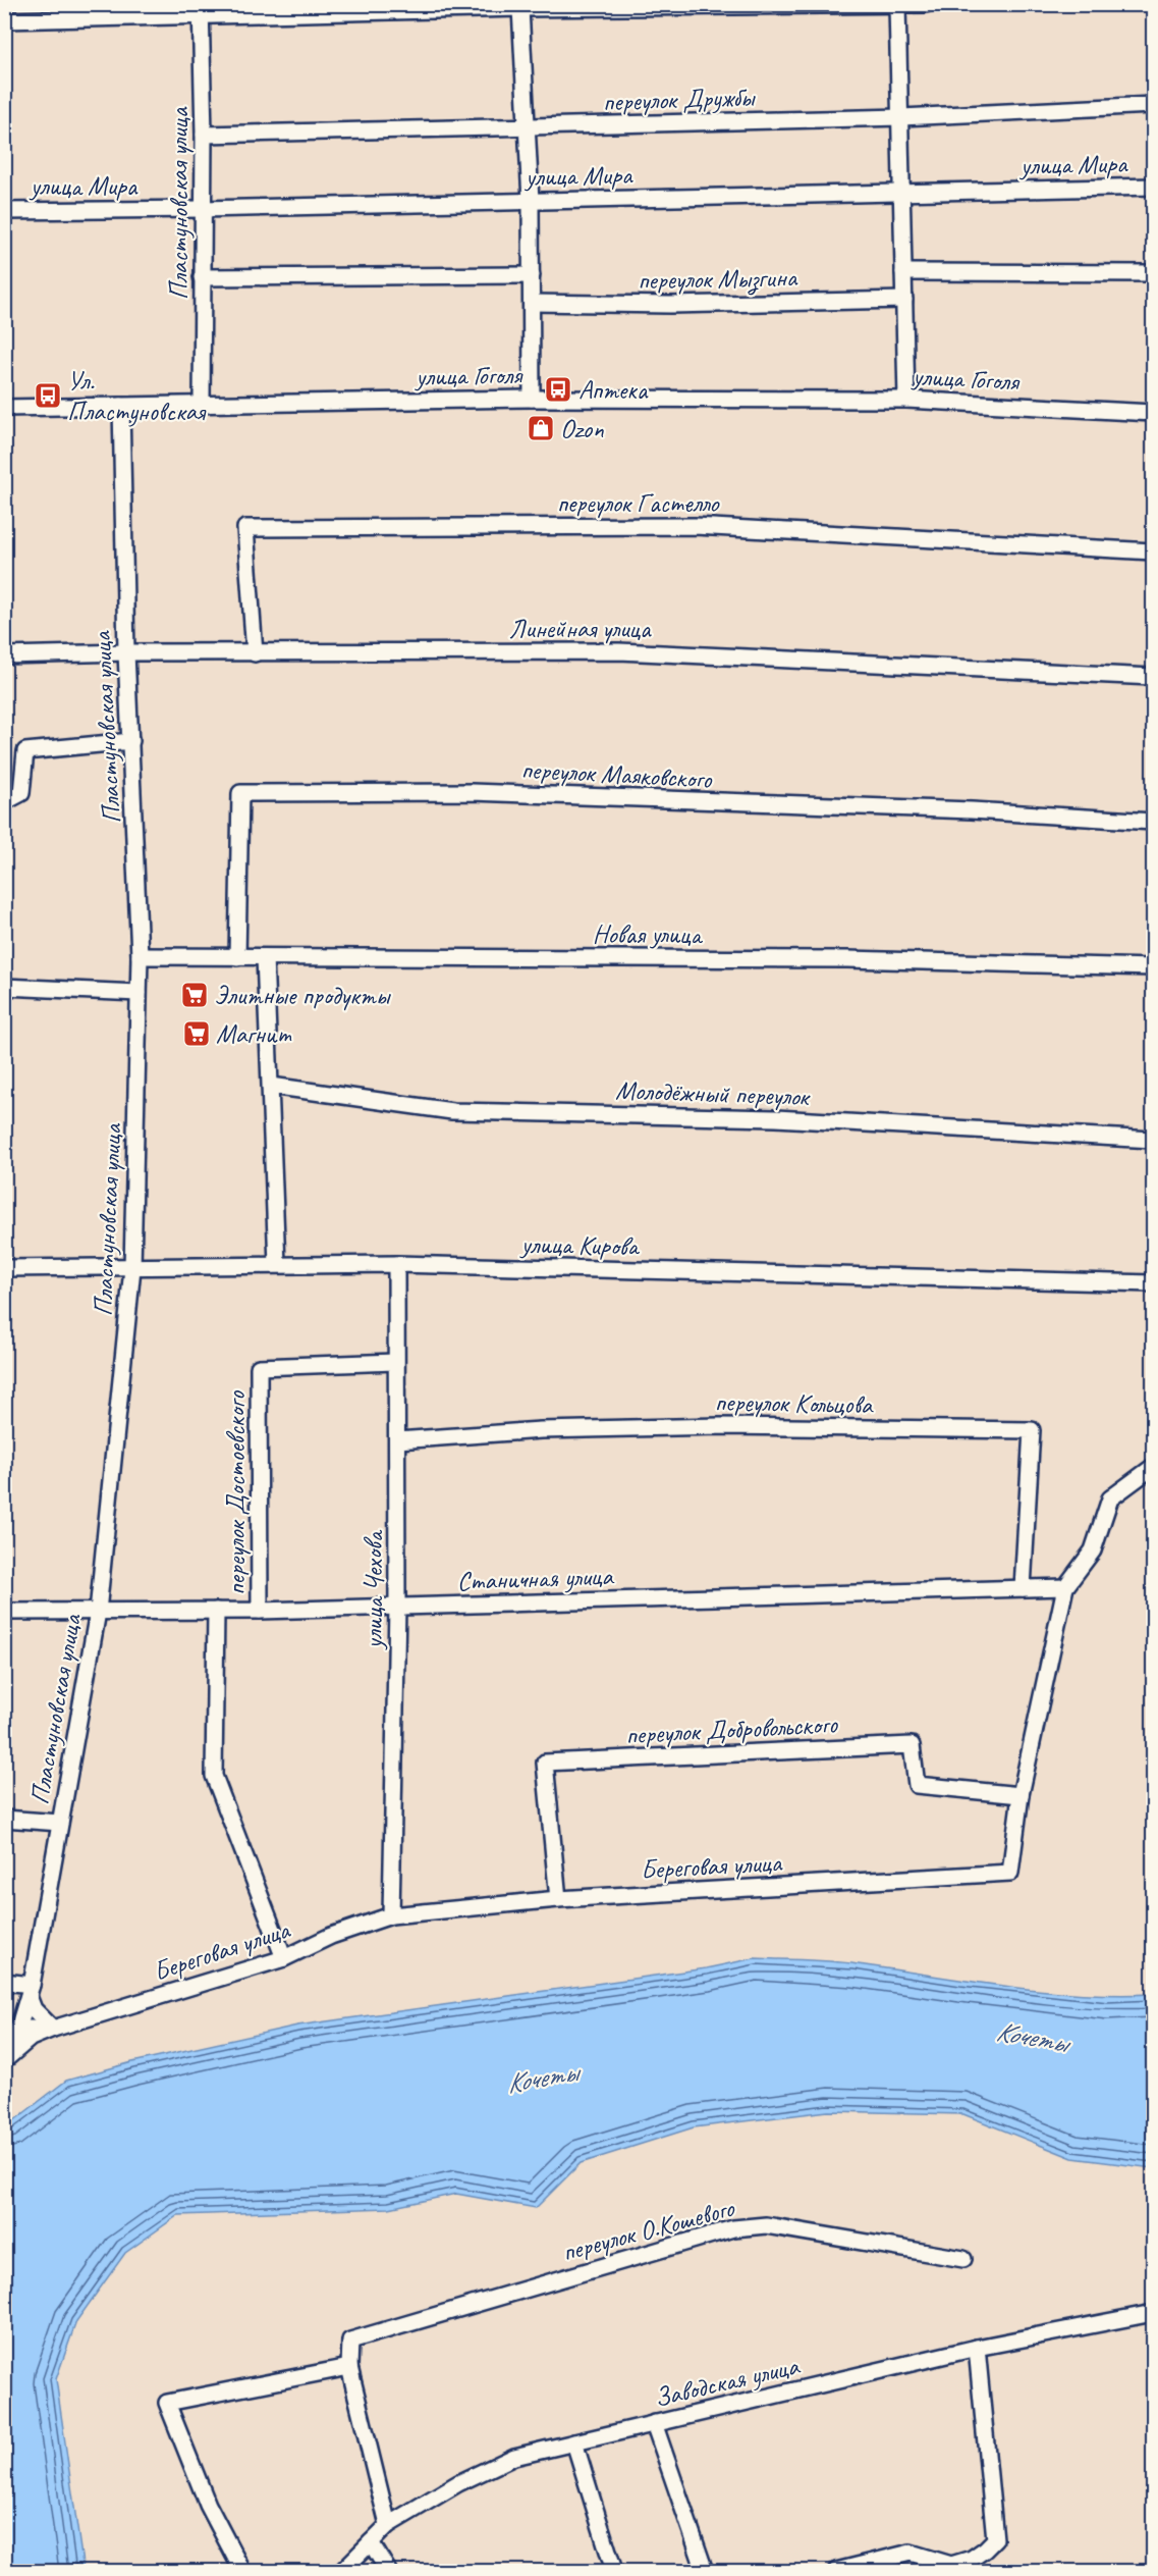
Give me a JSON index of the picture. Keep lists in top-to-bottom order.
{
  "streets": {
    "street": [
      "переулок Дружбы",
      "улица Мира",
      "Пластуновская улица",
      "переулок Мызгина",
      "улица Гоголя",
      "переулок Гастелло",
      "Линейная улица",
      "переулок Маяковского",
      "Новая улица",
      "Молодёжный переулок",
      "улица Кирова",
      "переулок Кольцова",
      "переулок Достоевского",
      "Станичная улица",
      "улица Чехова",
      "переулок Добровольского",
      "Береговая улица",
      "переулок О.Кошевого",
      "Заводская улица"
    ]
  },
  "crossings": [
    ["переулок Дружбы", "Пластуновская улица"],
    ["улица Мира", "Пластуновская улица"],
    ["Пластуновская улица", "улица Гоголя"],
    ["Пластуновская улица", "Линейная улица"],
    ["Пластуновская улица", "Новая улица"],
    ["Пластуновская улица", "улица Кирова"],
    ["Пластуновская улица", "Станичная улица"],
    ["Пластуновская улица", "Береговая улица"],
    ["переулок Гастелло", "Линейная улица"],
    ["переулок Маяковского", "Новая улица"],
    ["улица Кирова", "улица Чехова"],
    ["переулок Кольцова", "Станичная улица"],
    ["переулок Кольцова", "улица Чехова"],
    ["переулок Достоевского", "Станичная улица"],
    ["переулок Достоевского", "улица Чехова"],
    ["Станичная улица", "улица Чехова"],
    ["Станичная улица", "Береговая улица"],
    ["улица Чехова", "Береговая улица"],
    ["переулок Добровольского", "Береговая улица"]
  ],
  "water": ["Кочеты"],
  "places": {
    "bus stop": ["Аптека", "Ул. Пластуновская"],
    "shop": ["Ozon"],
    "supermarket": ["Элитные продукты", "Магнит"]
  }
}
